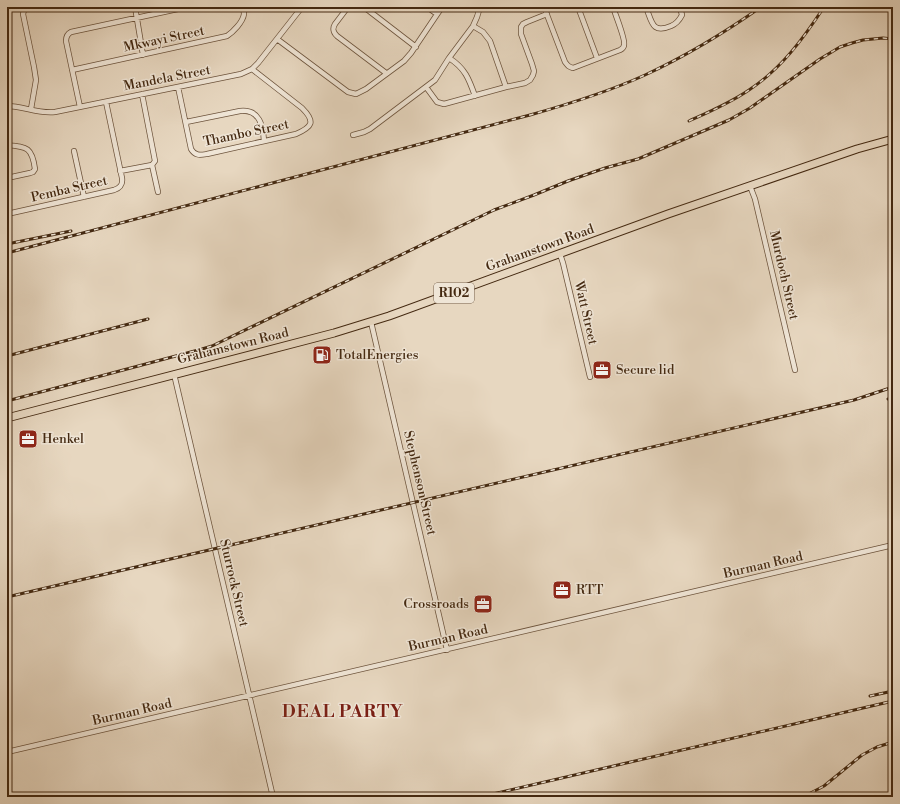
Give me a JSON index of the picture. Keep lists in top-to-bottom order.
{
  "streets": {
    "main road": ["Grahamstown Road", "R102"],
    "street": [
      "Mkwayi Street",
      "Mandela Street",
      "Thambo Street",
      "Pemba Street",
      "Murdoch Street",
      "Watt Street",
      "Stephenson Street",
      "Burman Road",
      "Sturrock Street"
    ]
  },
  "crossings": [
    ["Mandela Street", "Thambo Street"],
    ["Mandela Street", "Pemba Street"],
    ["Grahamstown Road", "Murdoch Street"],
    ["Grahamstown Road", "Watt Street"],
    ["Grahamstown Road", "Stephenson Street"],
    ["Grahamstown Road", "Sturrock Street"],
    ["Stephenson Street", "Burman Road"],
    ["Burman Road", "Sturrock Street"]
  ],
  "districts": ["DEAL PARTY"],
  "places": {
    "fuel station": ["TotalEnergies"],
    "office": [
      "Secure lid",
      "Henkel",
      "RTT",
      "Crossroads"
    ]
  }
}
